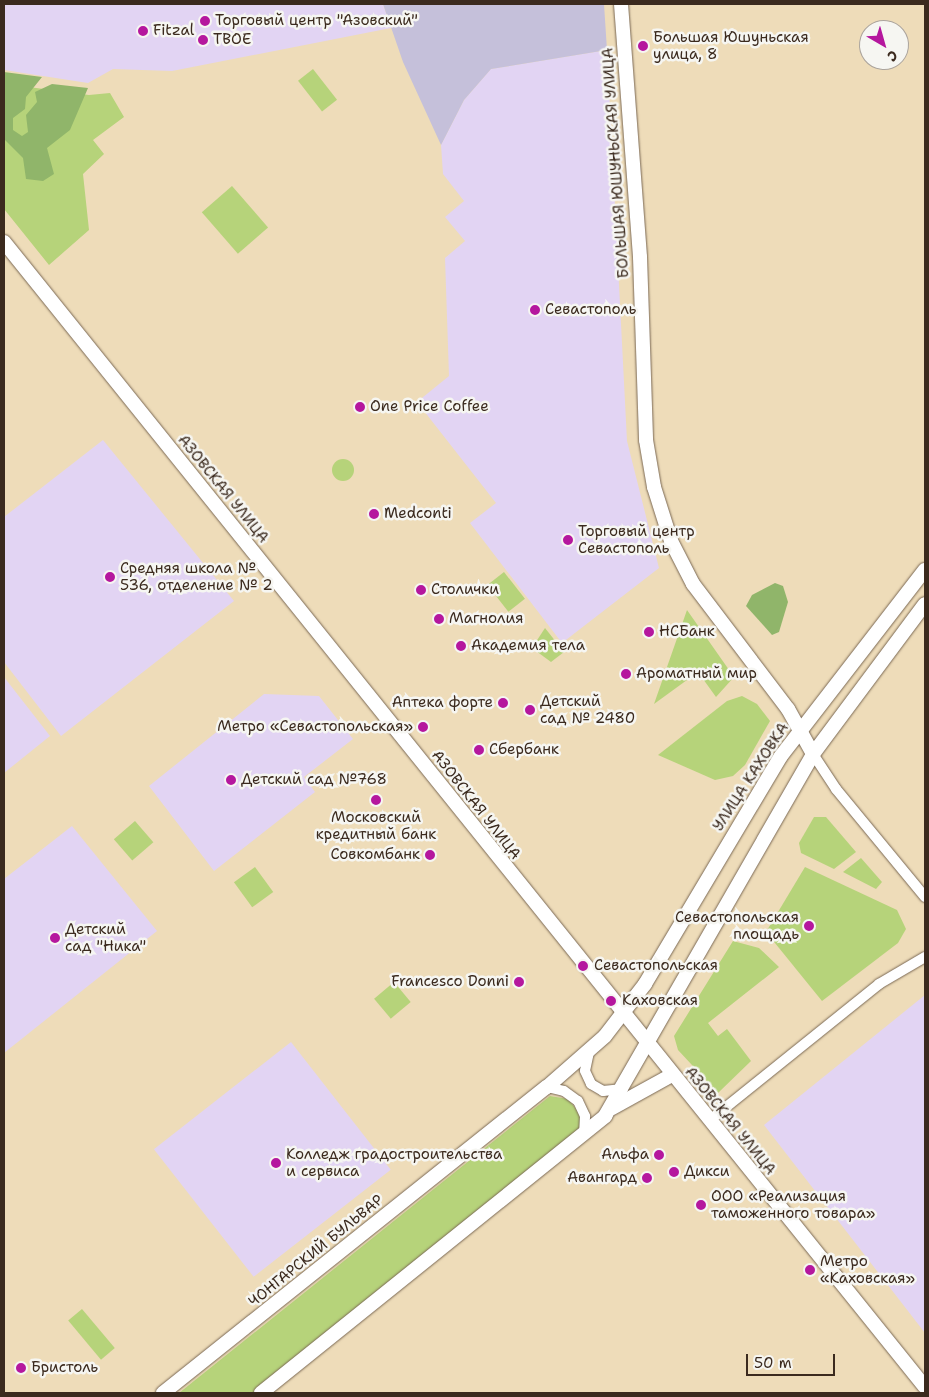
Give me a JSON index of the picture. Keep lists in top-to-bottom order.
{
  "streets": {
    "street": [
      "БОЛЬШАЯ ЮШУНЬСКАЯ УЛИЦА",
      "АЗОВСКАЯ УЛИЦА",
      "УЛИЦА КАХОВКА",
      "ЧОНГАРСКИЙ БУЛЬВАР"
    ]
  },
  "crossings": [
    ["БОЛЬШАЯ ЮШУНЬСКАЯ УЛИЦА", "УЛИЦА КАХОВКА"],
    ["АЗОВСКАЯ УЛИЦА", "УЛИЦА КАХОВКА"],
    ["АЗОВСКАЯ УЛИЦА", "ЧОНГАРСКИЙ БУЛЬВАР"],
    ["УЛИЦА КАХОВКА", "ЧОНГАРСКИЙ БУЛЬВАР"]
  ],
  "places": [
    "Торговый центр \"Азовский\"",
    "Fitzal",
    "ТВОЕ",
    "Большая Юшуньская улица, 8",
    "Севастополь",
    "One Price Coffee",
    "Medconti",
    "Торговый центр Севастополь",
    "Средняя школа № 536, отделение № 2",
    "Столички",
    "Магнолия",
    "НСБанк",
    "Академия тела",
    "Ароматный мир",
    "Аптека форте",
    "Детский сад № 2480",
    "Метро «Севастопольская»",
    "Сбербанк",
    "Детский сад №768",
    "Московский кредитный банк",
    "Совкомбанк",
    "Севастопольская площадь",
    "Детский сад \"Ника\"",
    "Севастопольская",
    "Francesco Donni",
    "Каховская",
    "Альфа",
    "Колледж градостроительства и сервиса",
    "Дикси",
    "Авангард",
    "ООО «Реализация таможенного товара»",
    "Метро «Каховская»",
    "Бристоль"
  ],
  "scale_bar": "50 m",
  "north": "bottom right"
}
